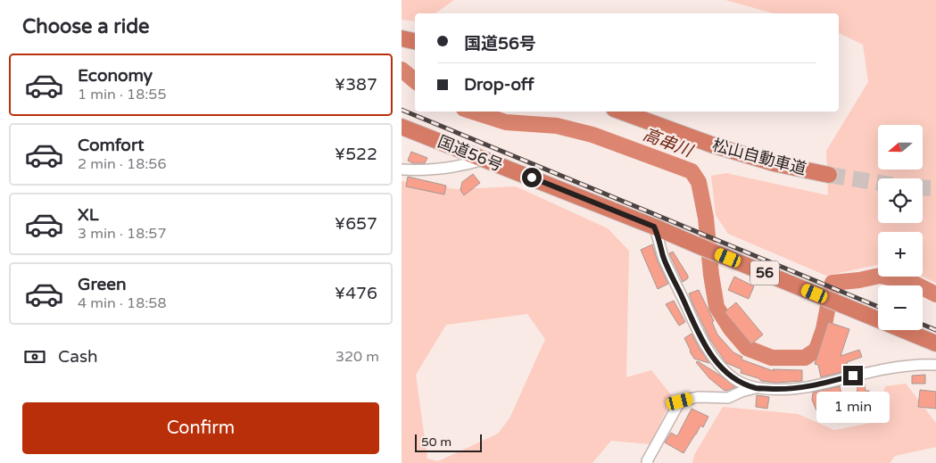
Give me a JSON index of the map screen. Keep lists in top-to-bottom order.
{
  "streets": {
    "highway": ["国道56号", "松山自動車道", "56"]
  },
  "water": ["高串川"],
  "scale_bar": "50 m",
  "north": "left",
  "page": {
    "heading": "Choose a ride",
    "banner": ["国道56号", "Drop-off"],
    "list": [
      {
        "name": "Economy",
        "note": "1 min · 18:55",
        "value": "¥387"
      },
      {
        "name": "Comfort",
        "note": "2 min · 18:56",
        "value": "¥522"
      },
      {
        "name": "XL",
        "note": "3 min · 18:57",
        "value": "¥657"
      },
      {
        "name": "Green",
        "note": "4 min · 18:58",
        "value": "¥476"
      }
    ],
    "map_buttons": ["+", "−"],
    "pay": ["Cash", "320 m"],
    "bubble": "1 min",
    "buttons": "Confirm",
    "scale": "50 m"
  }
}
